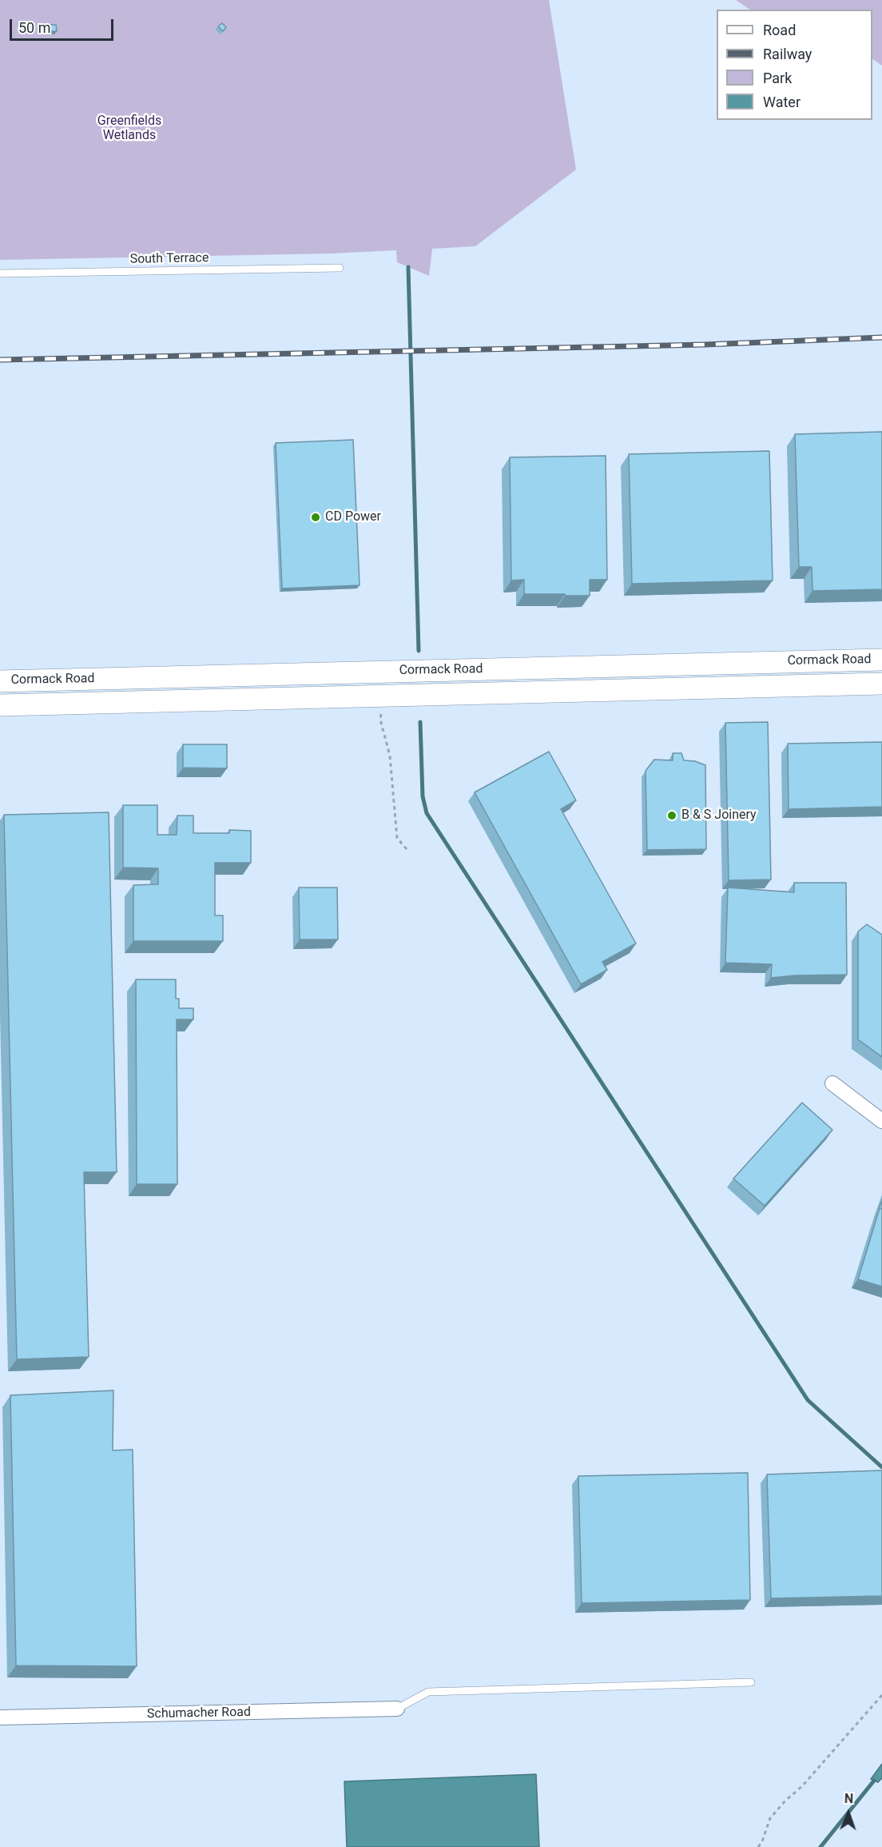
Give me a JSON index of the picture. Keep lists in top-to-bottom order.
{
  "streets": {
    "street": ["Cormack Road", "Schumacher Road"],
    "lane": ["South Terrace"]
  },
  "parks": ["Greenfields Wetlands"],
  "places": ["CD Power", "B & S Joinery"],
  "legend": [
    "Road",
    "Railway",
    "Park",
    "Water"
  ],
  "scale_bar": "50 m",
  "north": "top"
}
